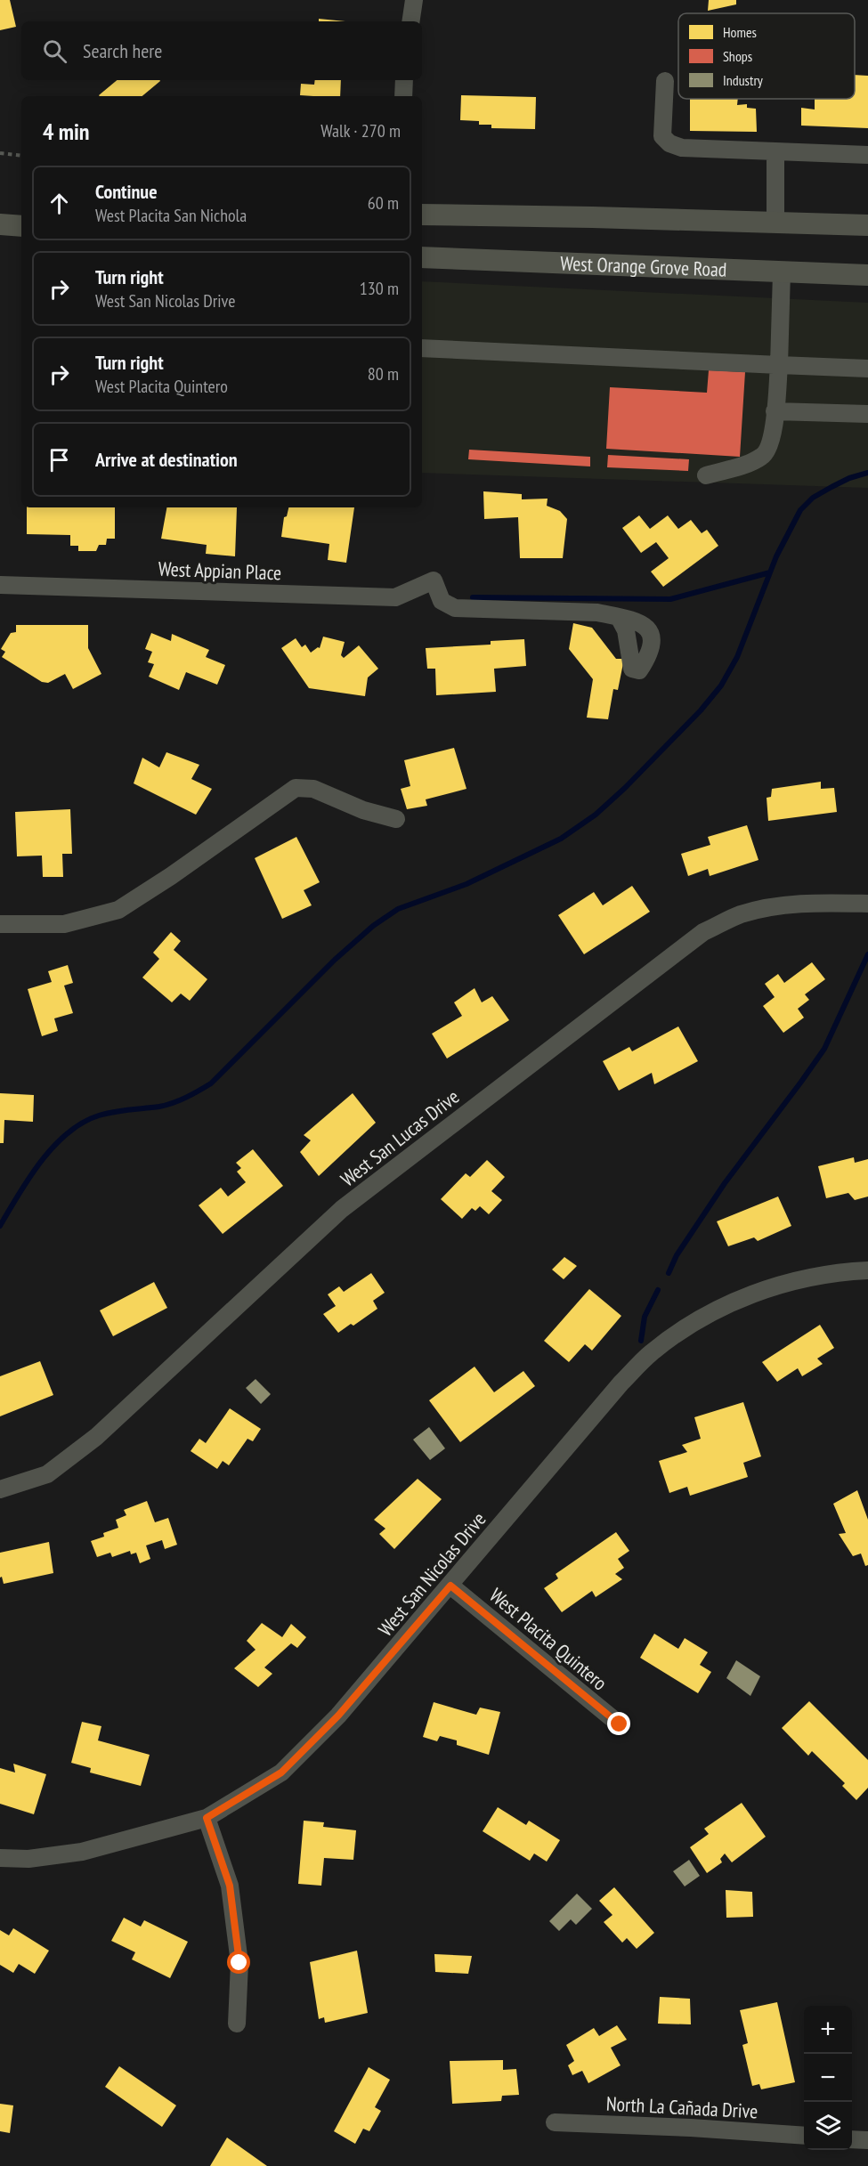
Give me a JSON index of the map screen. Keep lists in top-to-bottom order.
{
  "streets": {
    "main road": ["West Orange Grove Road"],
    "street": [
      "West Appian Place",
      "West San Lucas Drive",
      "West San Nicolas Drive",
      "West Placita Quintero",
      "North La Cañada Drive"
    ]
  },
  "crossings": [
    ["West San Nicolas Drive", "West Placita Quintero"]
  ],
  "legend": ["Homes", "Shops", "Industry"],
  "page": {
    "search": "Search here",
    "heading": ["4 min", "Walk · 270 m"],
    "list": [
      ["Continue", "West Placita San Nichola", "60 m"],
      ["Turn right", "West San Nicolas Drive", "130 m"],
      ["Turn right", "West Placita Quintero", "80 m"],
      "Arrive at destination"
    ],
    "map_buttons": ["+", "−"]
  }
}
